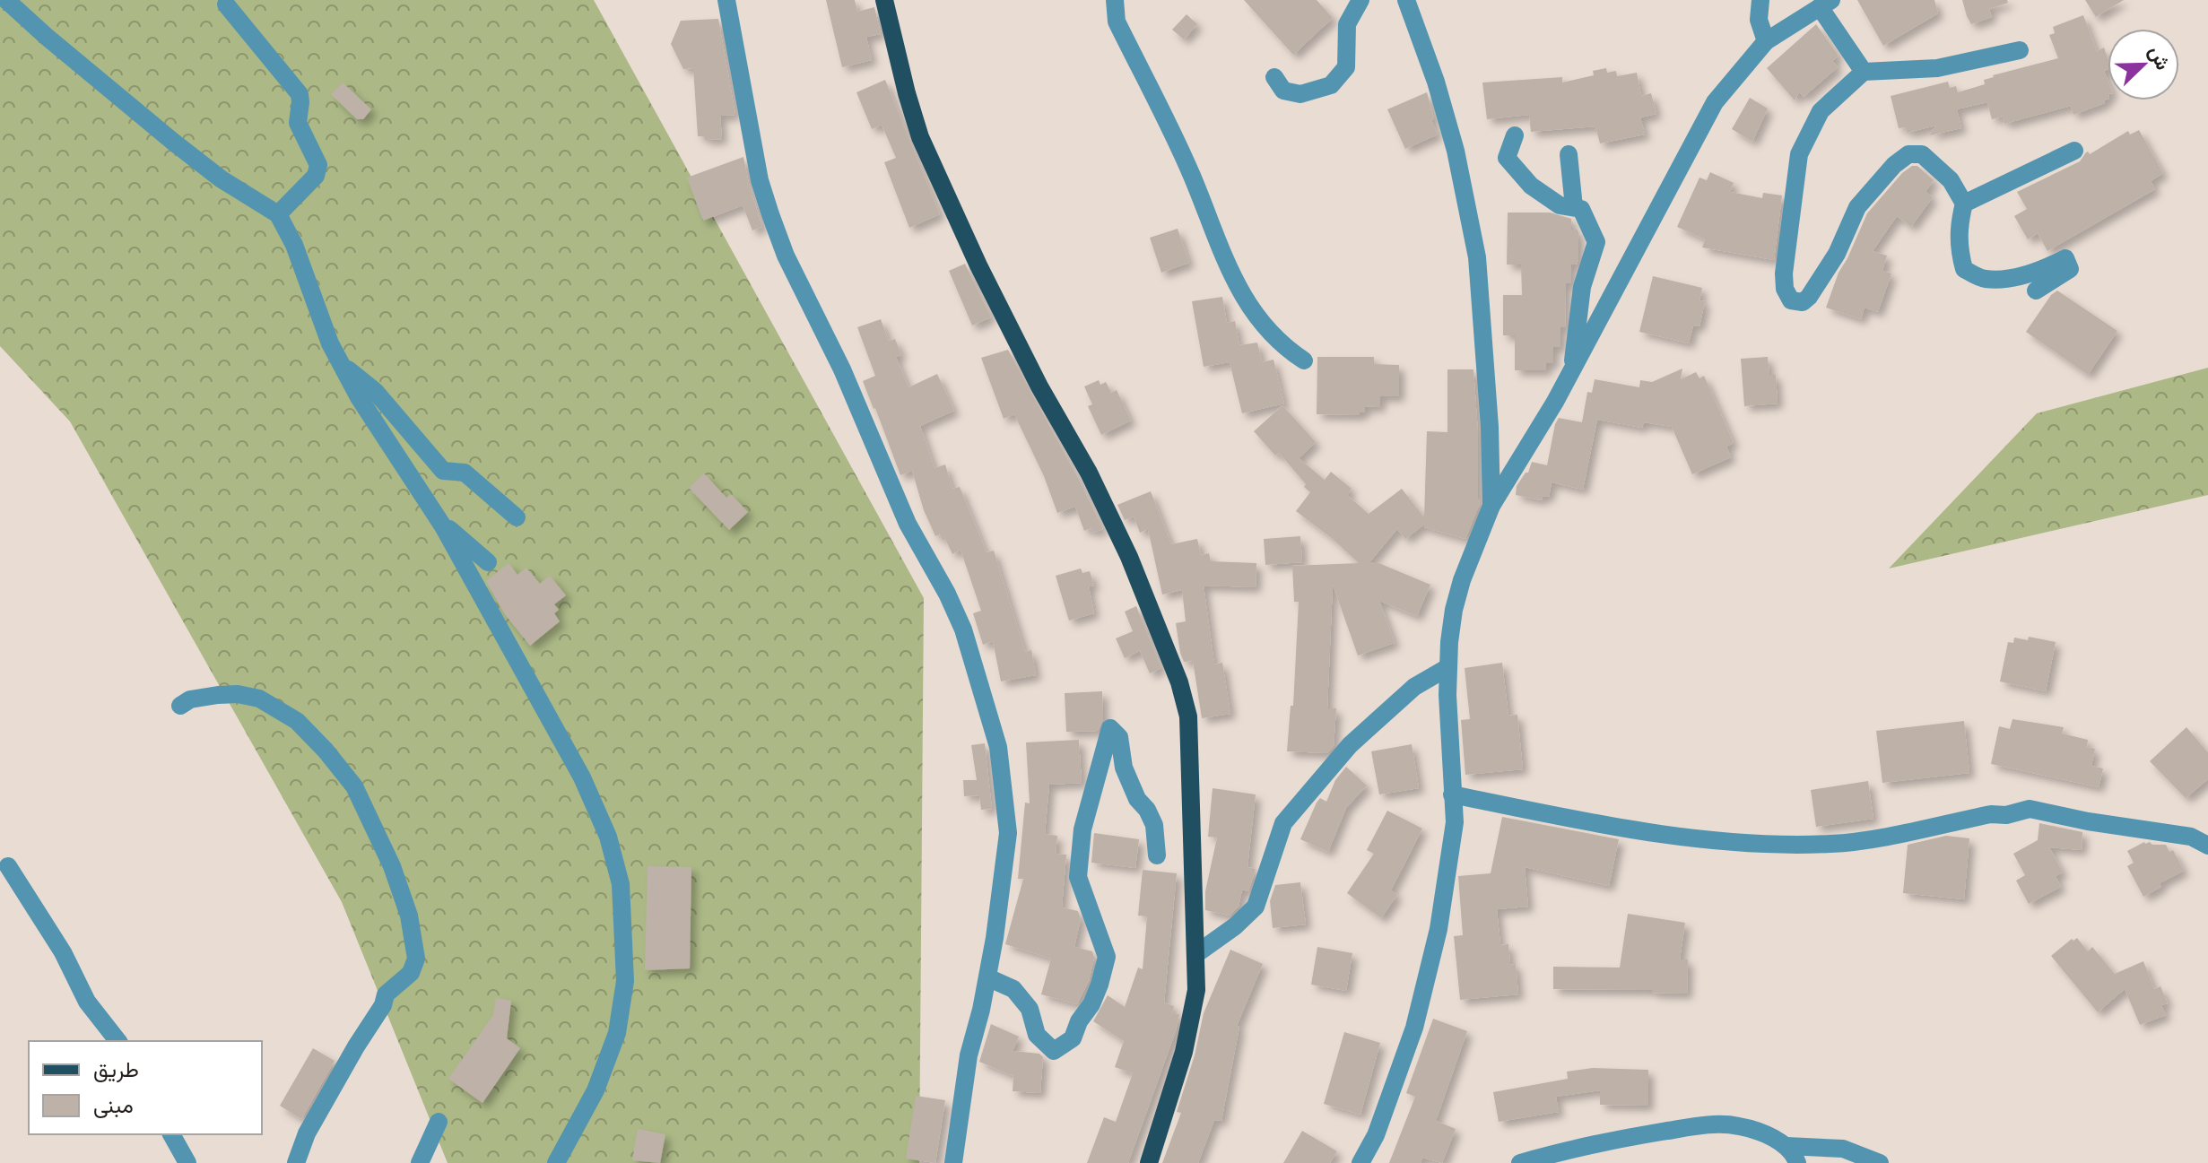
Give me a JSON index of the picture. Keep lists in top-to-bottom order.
{
  "legend": ["طريق", "مبنى"],
  "north": "top right"
}
